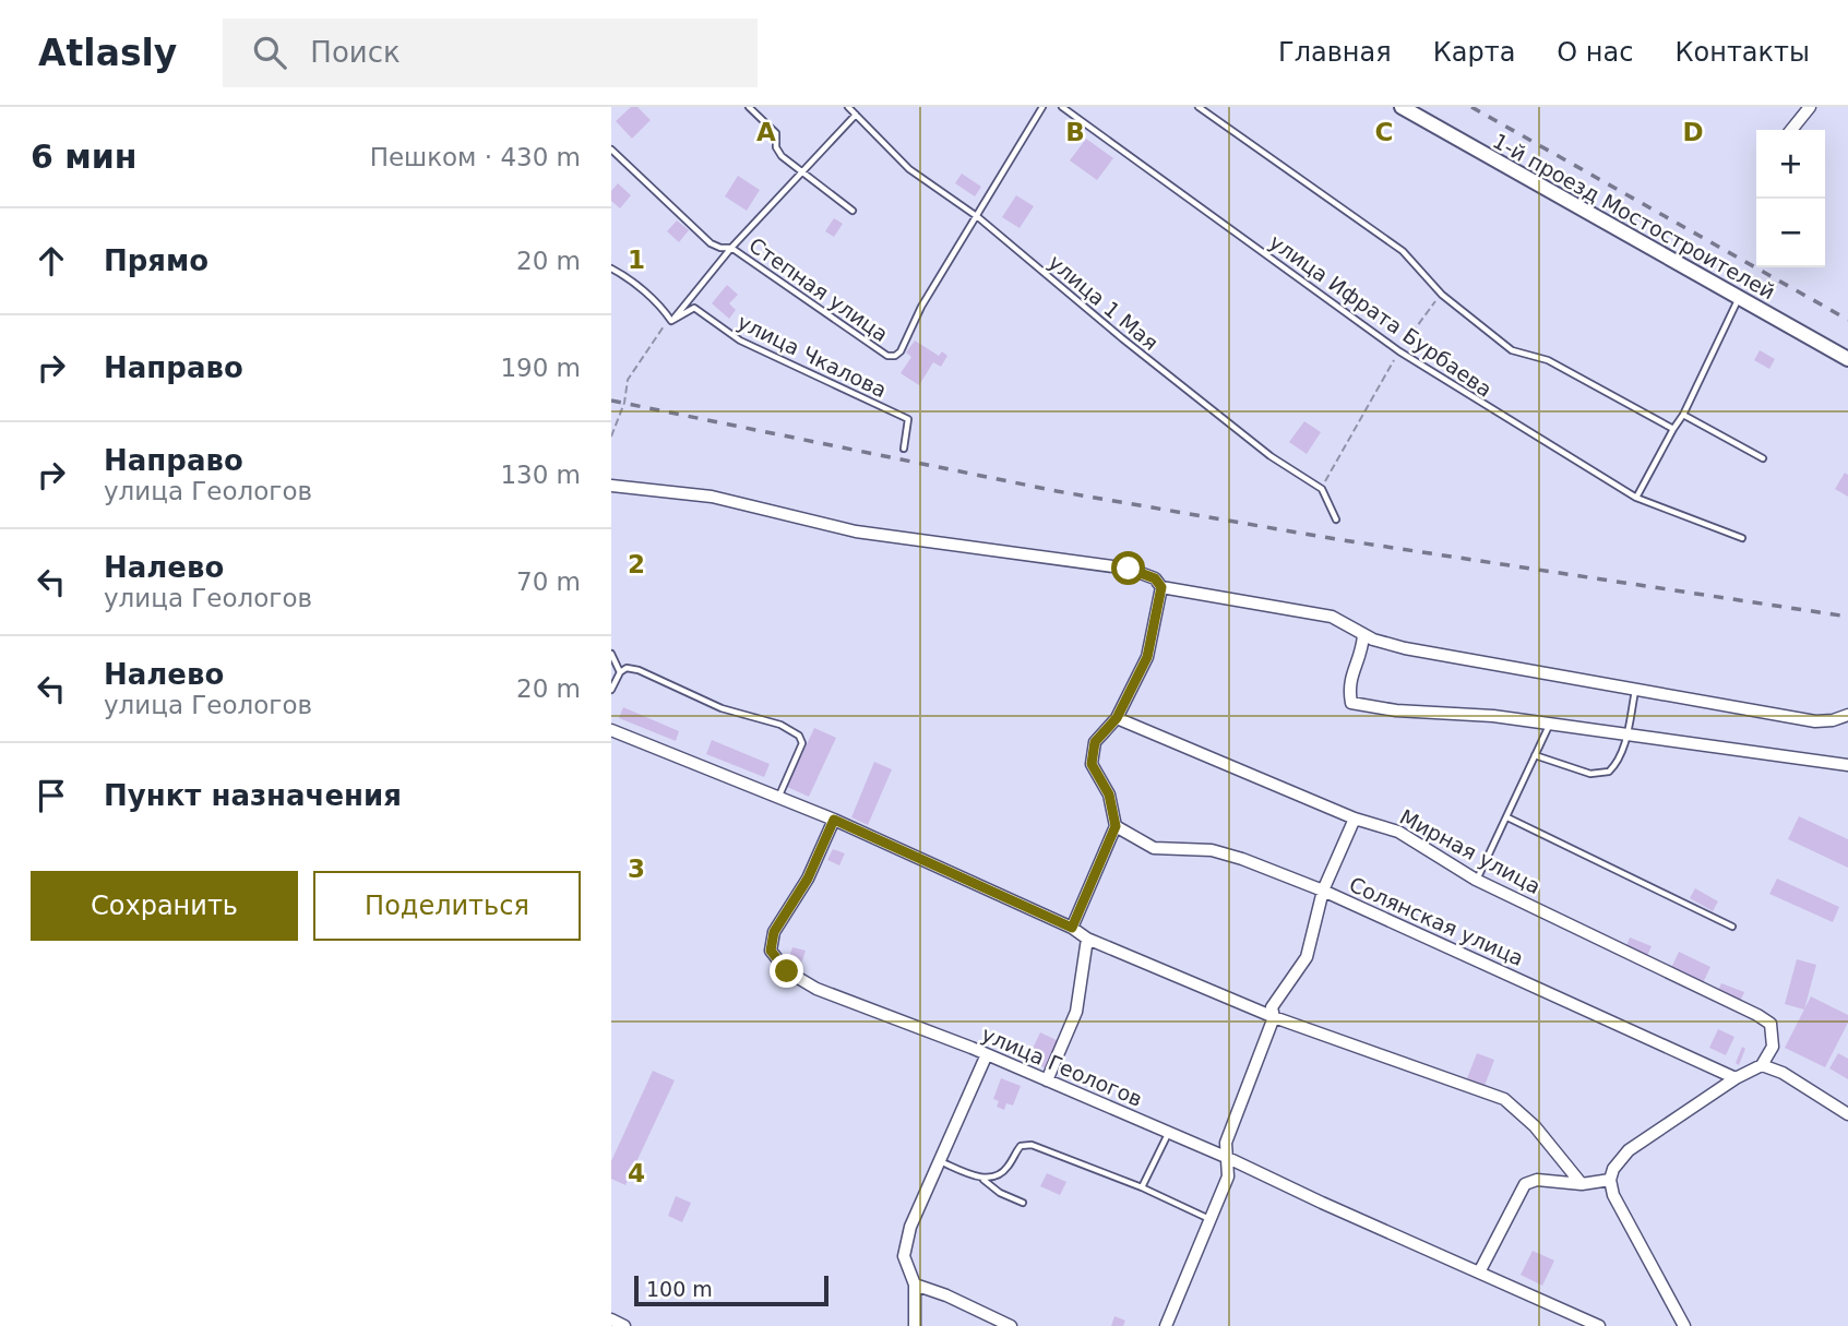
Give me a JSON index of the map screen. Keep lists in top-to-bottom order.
{
  "streets": {
    "street": [
      "1-й проезд Мостостроителей",
      "Мирная улица",
      "Солянская улица",
      "улица Геологов"
    ],
    "lane": [
      "Степная улица",
      "улица 1 Мая",
      "улица Ифрата Бурбаева",
      "улица Чкалова"
    ]
  },
  "crossings": [
    ["Степная улица", "улица 1 Мая"]
  ],
  "scale_bar": "100 m",
  "page": {
    "header": "Atlasly",
    "search": "Поиск",
    "nav": [
      "Главная",
      "Карта",
      "О нас",
      "Контакты"
    ],
    "heading": ["6 мин", "Пешком · 430 m"],
    "map_buttons": ["+", "−"],
    "list": [
      ["Прямо", "20 m"],
      ["Направо", "190 m"],
      ["Направо", "улица Геологов", "130 m"],
      ["Налево", "улица Геологов", "70 m"],
      ["Налево", "улица Геологов", "20 m"],
      "Пункт назначения"
    ],
    "buttons": ["Сохранить", "Поделиться"],
    "scale": "100 m"
  },
  "grid": {
    "columns": [
      "A",
      "B",
      "C",
      "D"
    ],
    "rows": [
      "1",
      "2",
      "3",
      "4"
    ]
  }
}
